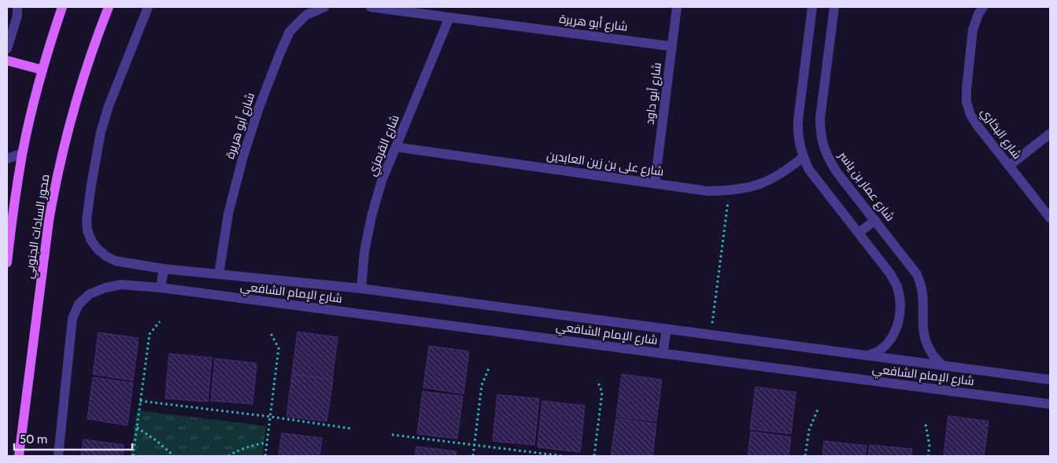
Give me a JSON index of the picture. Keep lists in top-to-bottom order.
{
  "streets": {
    "main road": ["محور السادات الجنوبي"],
    "street": [
      "شارع أبو هريرة",
      "شارع أبو داود",
      "شارع البخاري",
      "شارع القرمزي",
      "شارع على بن زين العابدين",
      "شارع عمار بن ياسر",
      "شارع الإمام الشافعي"
    ]
  },
  "crossings": [
    ["شارع أبو هريرة", "شارع أبو داود"],
    ["شارع أبو هريرة", "شارع القرمزي"],
    ["شارع أبو هريرة", "شارع الإمام الشافعي"],
    ["شارع أبو داود", "شارع على بن زين العابدين"],
    ["شارع القرمزي", "شارع على بن زين العابدين"],
    ["شارع القرمزي", "شارع الإمام الشافعي"],
    ["شارع عمار بن ياسر", "شارع الإمام الشافعي"]
  ],
  "scale_bar": "50 m"
}
